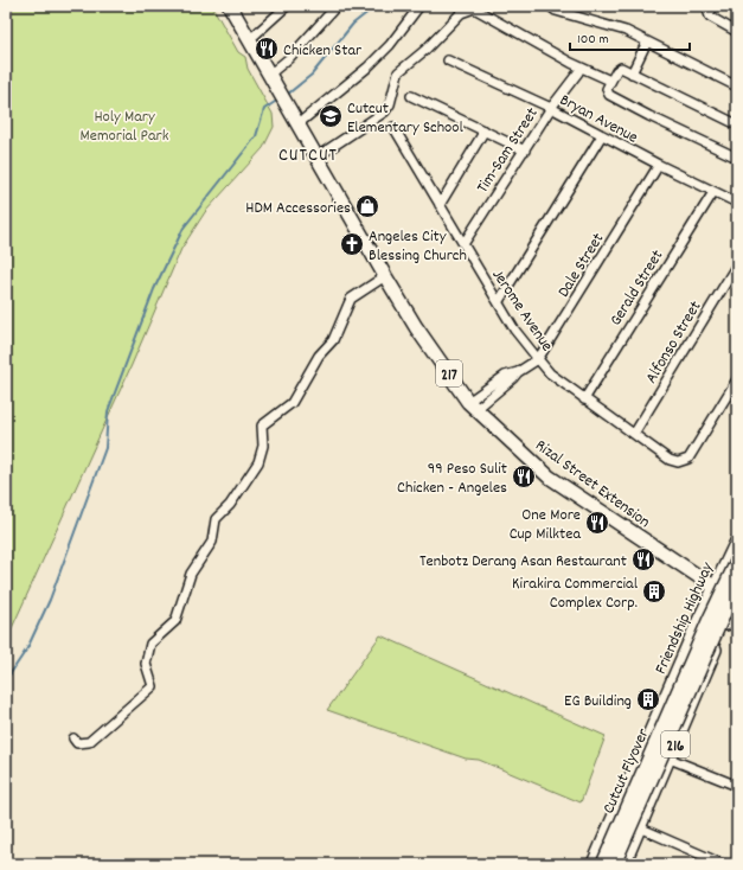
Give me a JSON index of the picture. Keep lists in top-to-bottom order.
{
  "streets": {
    "main road": [
      "217",
      "Rizal Street Extension",
      "Friendship Highway",
      "216",
      "Cutcut Flyover"
    ],
    "street": [
      "Bryan Avenue",
      "Tim-Sam Street",
      "Dale Street",
      "Gerald Street",
      "Jerome Avenue",
      "Alfonso Street"
    ]
  },
  "crossings": [
    ["Bryan Avenue", "Tim-Sam Street"],
    ["Bryan Avenue", "Dale Street"],
    ["Bryan Avenue", "Gerald Street"],
    ["Tim-Sam Street", "Jerome Avenue"],
    ["Dale Street", "Jerome Avenue"],
    ["Dale Street", "Rizal Street Extension"],
    ["Gerald Street", "Jerome Avenue"],
    ["Jerome Avenue", "Alfonso Street"],
    ["Rizal Street Extension", "Friendship Highway"],
    ["Rizal Street Extension", "216"],
    ["Friendship Highway", "Cutcut Flyover"]
  ],
  "districts": ["CUTCUT"],
  "parks": ["Holy Mary Memorial Park"],
  "places": {
    "restaurant": [
      "Chicken Star",
      "99 Peso Sulit Chicken - Angeles",
      "One More Cup Milktea",
      "Tenbotz Derang Asan Restaurant"
    ],
    "school or university": ["Cutcut Elementary School"],
    "shop": ["HDM Accessories"],
    "church": ["Angeles City Blessing Church"],
    "building": ["Kirakira Commercial Complex Corp.", "EG Building"]
  },
  "scale_bar": "100 m"
}
